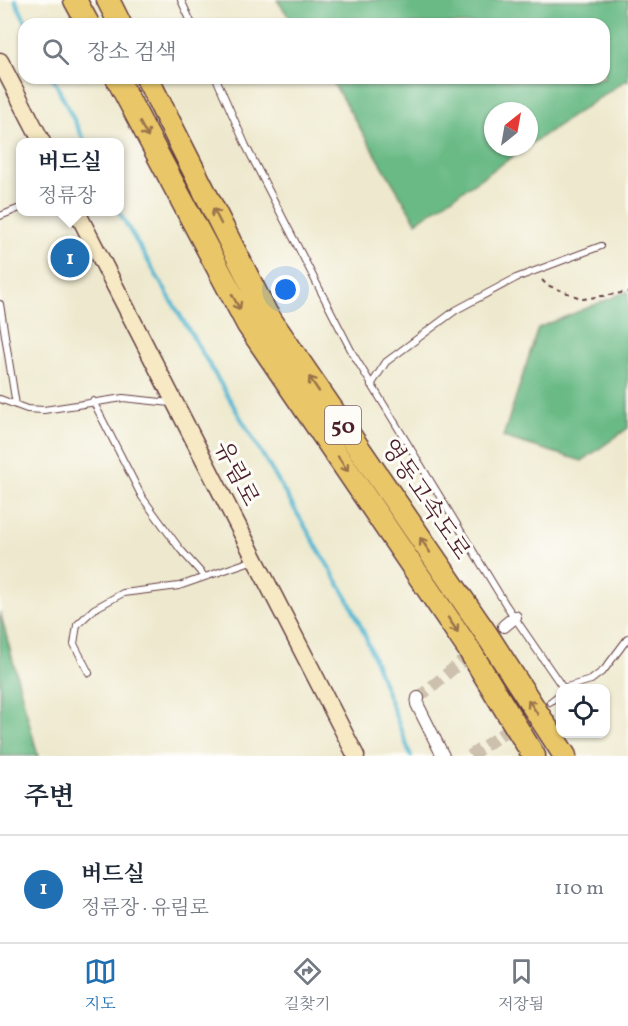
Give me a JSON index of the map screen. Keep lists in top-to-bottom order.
{
  "streets": {
    "highway": ["50", "영동고속도로"],
    "street": ["유림로"]
  },
  "north": "top right",
  "page": {
    "search": "장소 검색",
    "popup": ["버드실", "정류장"],
    "pins": "1",
    "heading": "주변",
    "list": [
      {
        "mark": "1",
        "name": "버드실",
        "note": "정류장 · 유림로",
        "value": "110 m"
      }
    ],
    "nav": ["지도", "길찾기", "저장됨"]
  }
}
